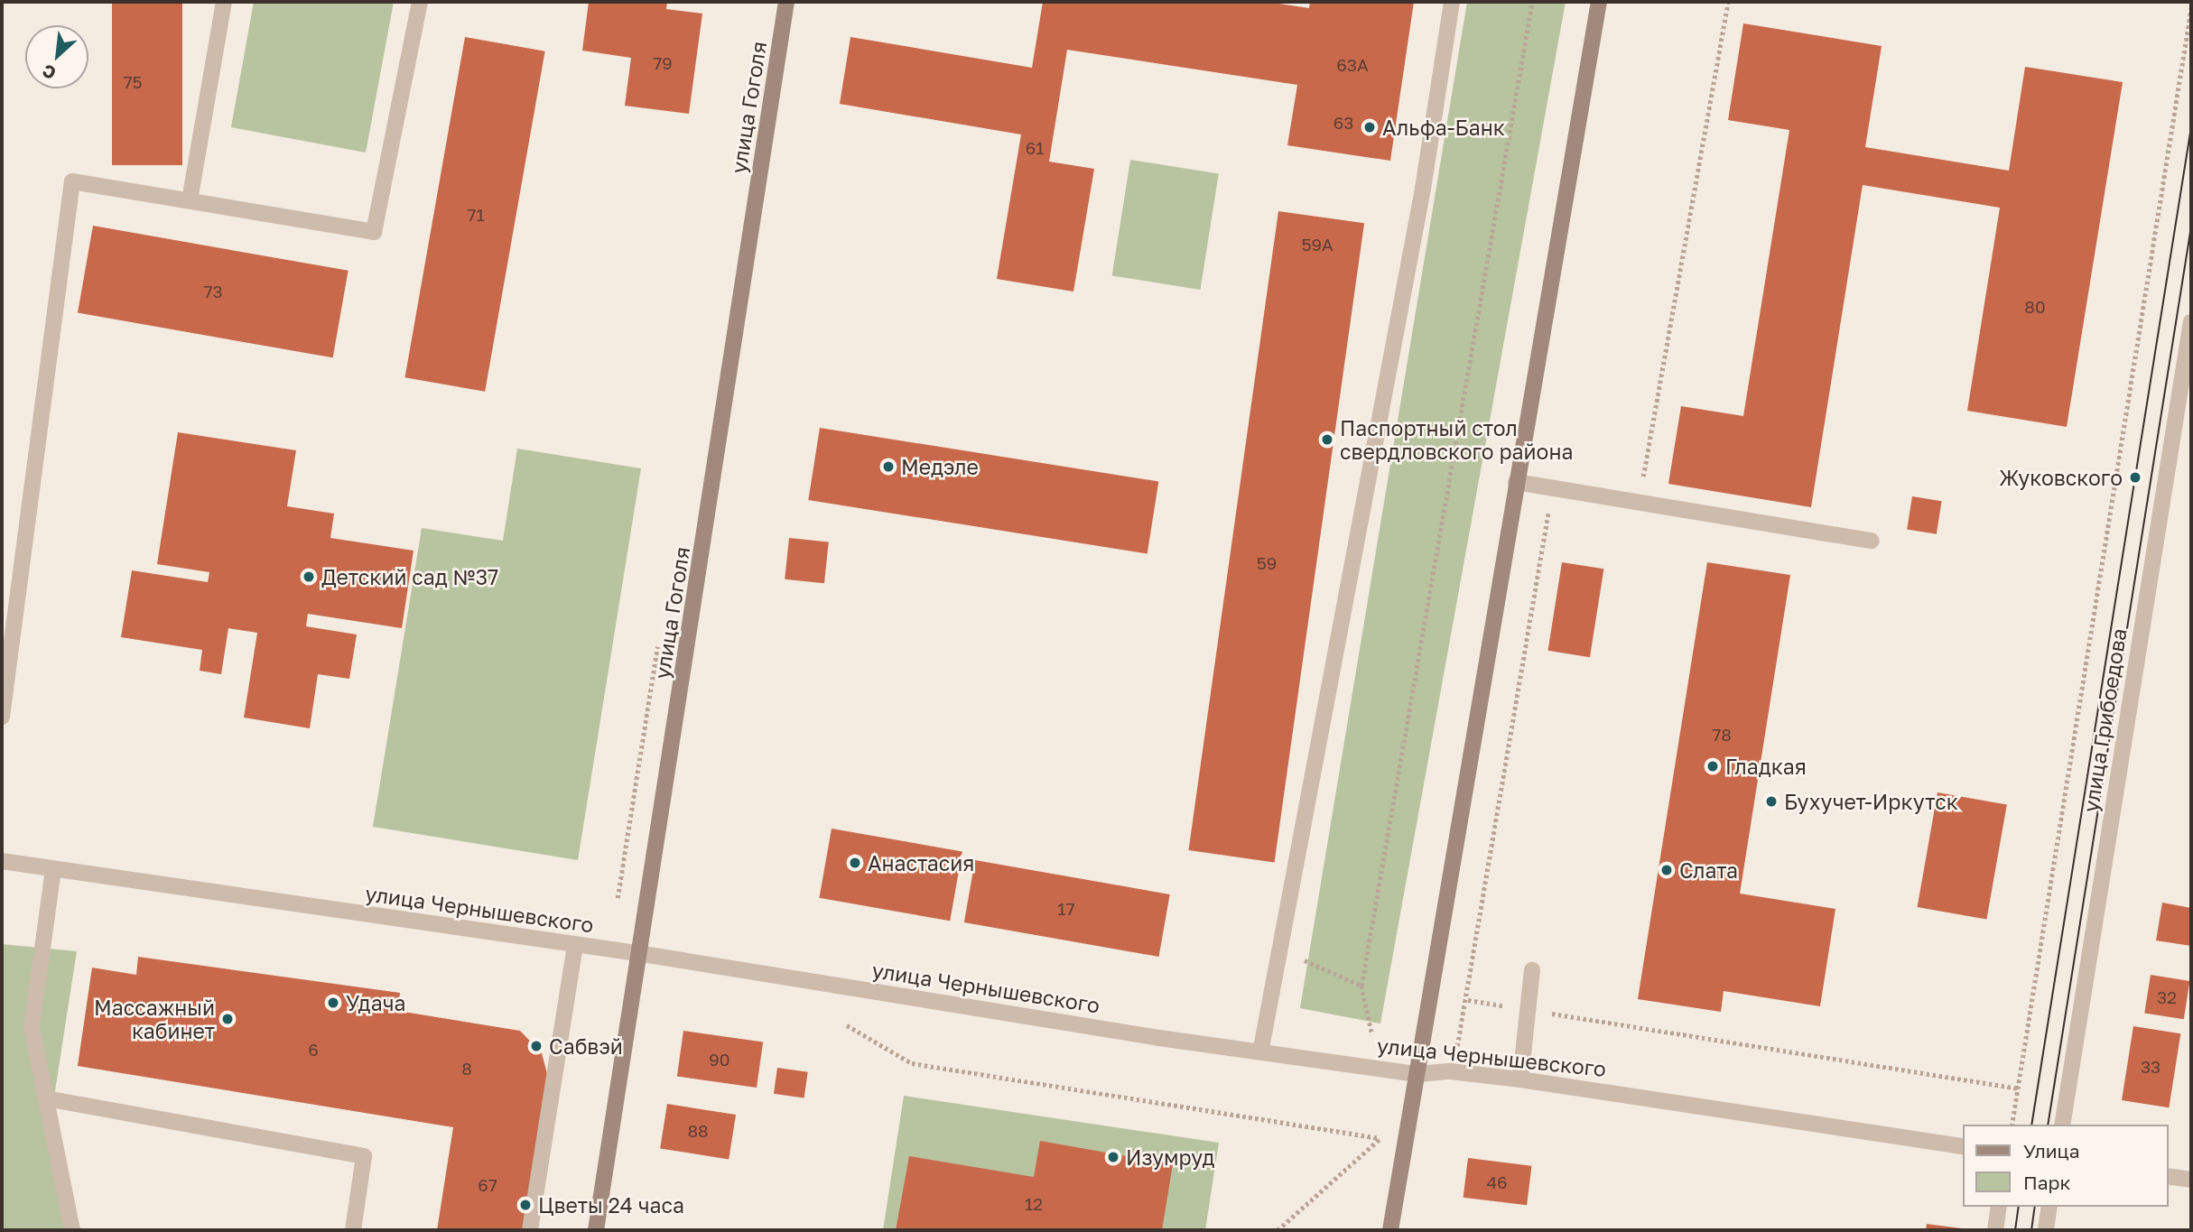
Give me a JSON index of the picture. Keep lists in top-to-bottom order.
{
  "streets": {
    "main road": ["улица Гоголя"],
    "street": ["улица Грибоедова", "улица Чернышевского"]
  },
  "crossings": [
    ["улица Гоголя", "улица Чернышевского"]
  ],
  "places": [
    "Альфа-Банк",
    "Паспортный стол свердловского района",
    "Медэле",
    "Жуковского",
    "Детский сад №37",
    "Гладкая",
    "Бухучет-Иркутск",
    "Анастасия",
    "Слата",
    "Удача",
    "Массажный кабинет",
    "Сабвэй",
    "Изумруд",
    "Цветы 24 часа"
  ],
  "house_numbers": [
    "79",
    "63А",
    "75",
    "63",
    "61",
    "71",
    "59А",
    "73",
    "80",
    "59",
    "78",
    "17",
    "32",
    "6",
    "90",
    "33",
    "8",
    "88",
    "46",
    "67",
    "12"
  ],
  "legend": ["Улица", "Парк"],
  "north": "bottom left"
}
